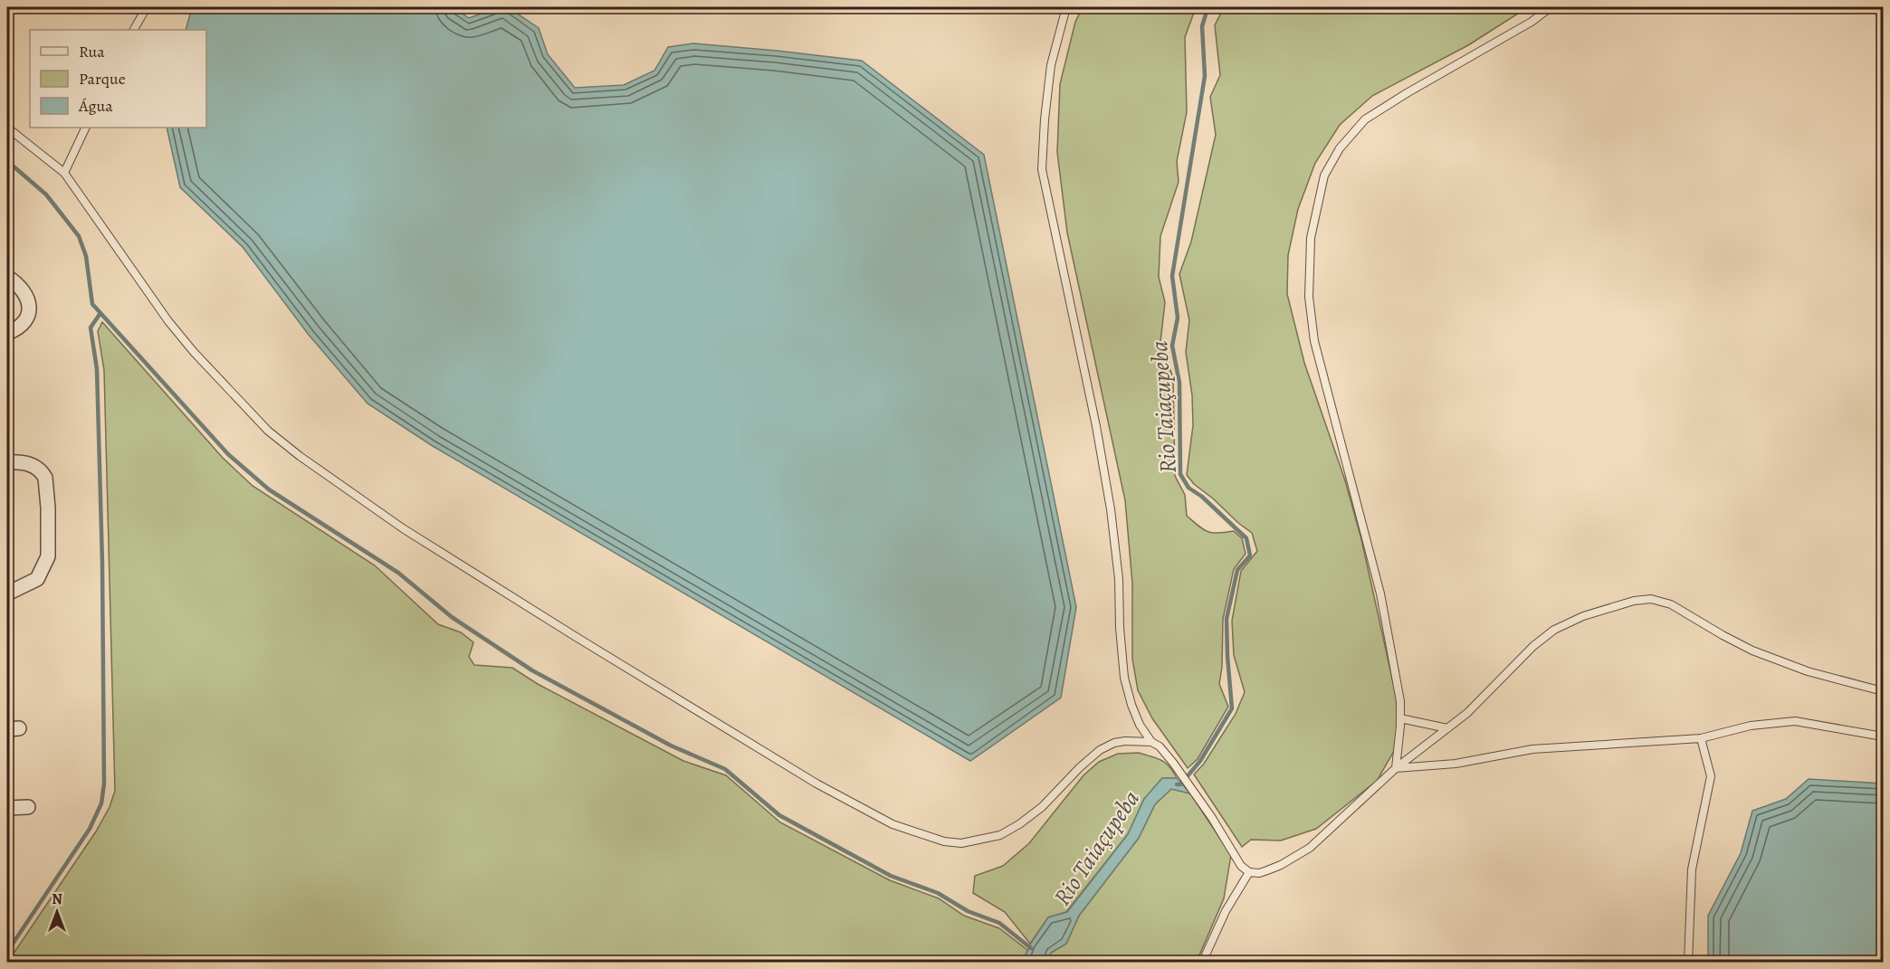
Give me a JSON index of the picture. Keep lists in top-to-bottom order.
{
  "water": ["Rio Taiaçupeba"],
  "legend": ["Rua", "Parque", "Água"],
  "north": "top"
}
